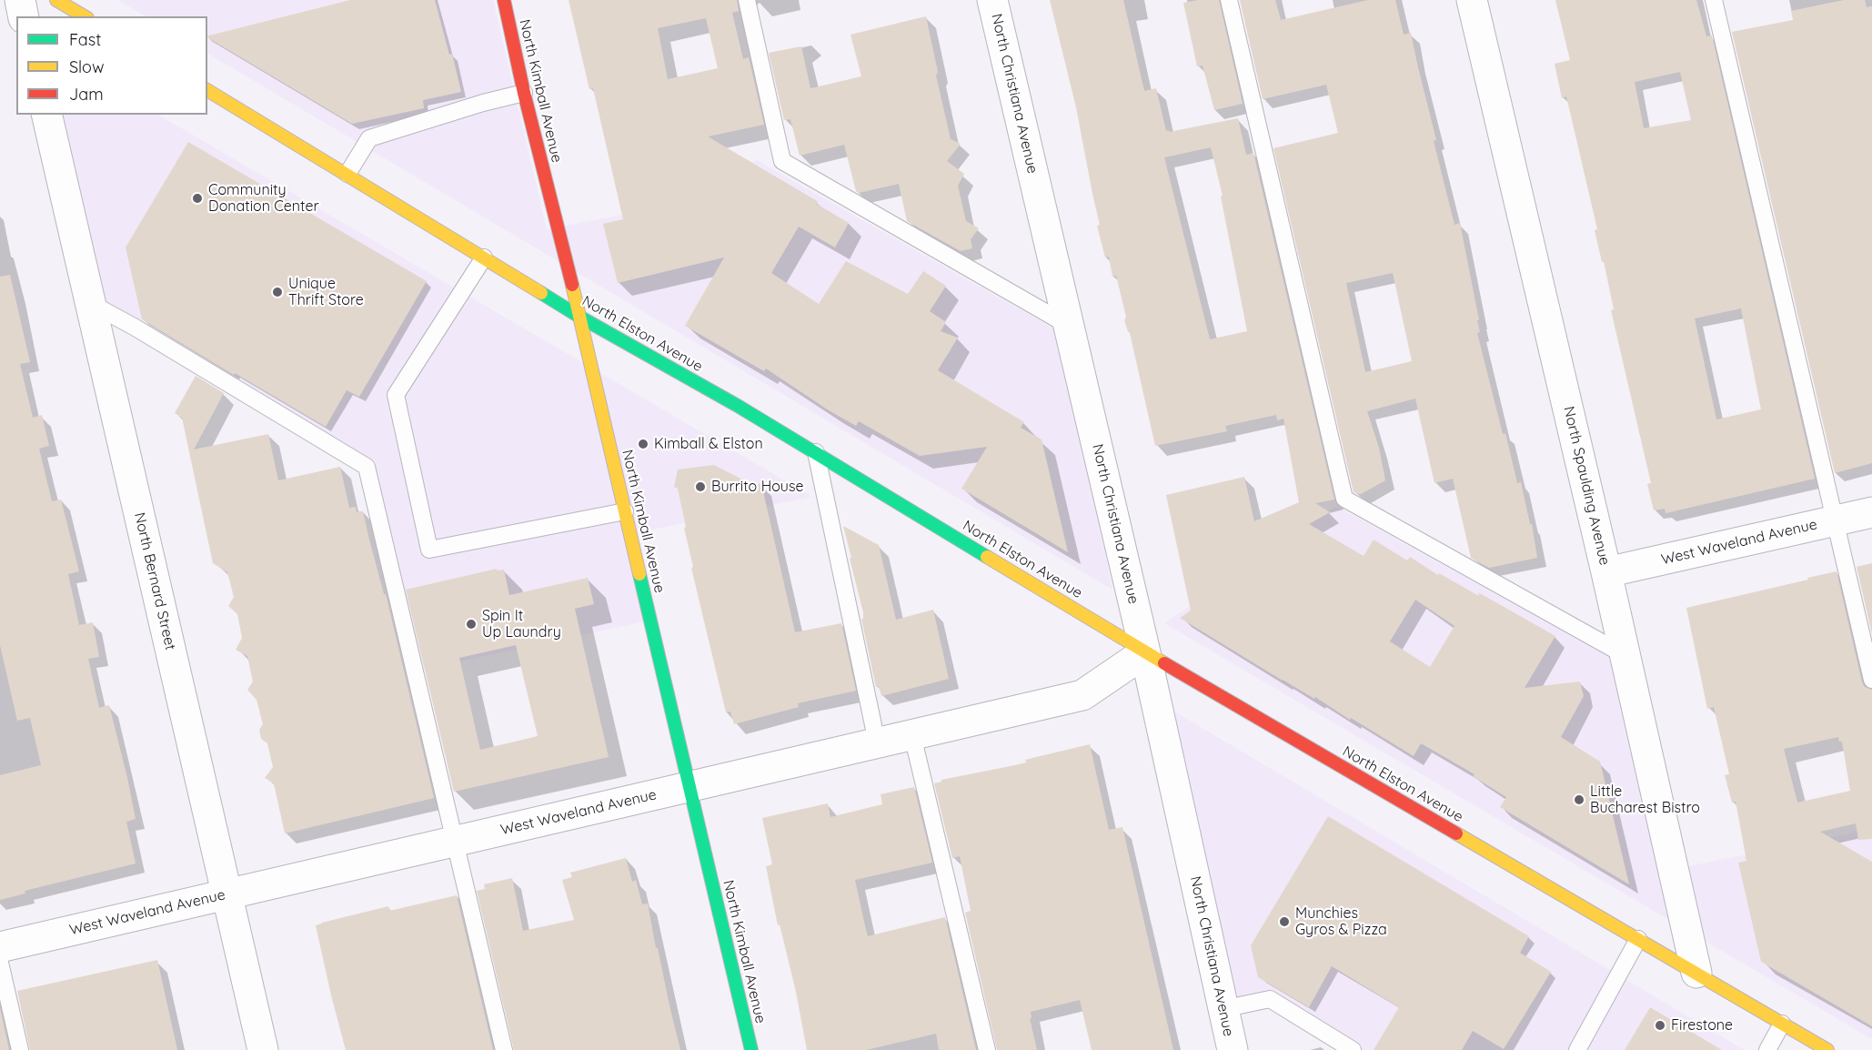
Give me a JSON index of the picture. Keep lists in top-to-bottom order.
{
  "streets": {
    "main road": ["North Kimball Avenue", "North Elston Avenue"],
    "street": [
      "North Christiana Avenue",
      "North Spaulding Avenue",
      "West Waveland Avenue",
      "North Bernard Street"
    ]
  },
  "crossings": [
    ["North Kimball Avenue", "North Elston Avenue"],
    ["North Kimball Avenue", "West Waveland Avenue"],
    ["North Christiana Avenue", "North Elston Avenue"],
    ["North Christiana Avenue", "West Waveland Avenue"],
    ["North Elston Avenue", "North Spaulding Avenue"],
    ["North Elston Avenue", "West Waveland Avenue"],
    ["North Spaulding Avenue", "West Waveland Avenue"],
    ["West Waveland Avenue", "North Bernard Street"]
  ],
  "places": [
    "Community Donation Center",
    "Unique Thrift Store",
    "Kimball & Elston",
    "Burrito House",
    "Spin It Up Laundry",
    "Little Bucharest Bistro",
    "Munchies Gyros & Pizza",
    "Firestone"
  ],
  "legend": ["Fast", "Slow", "Jam"]
}
